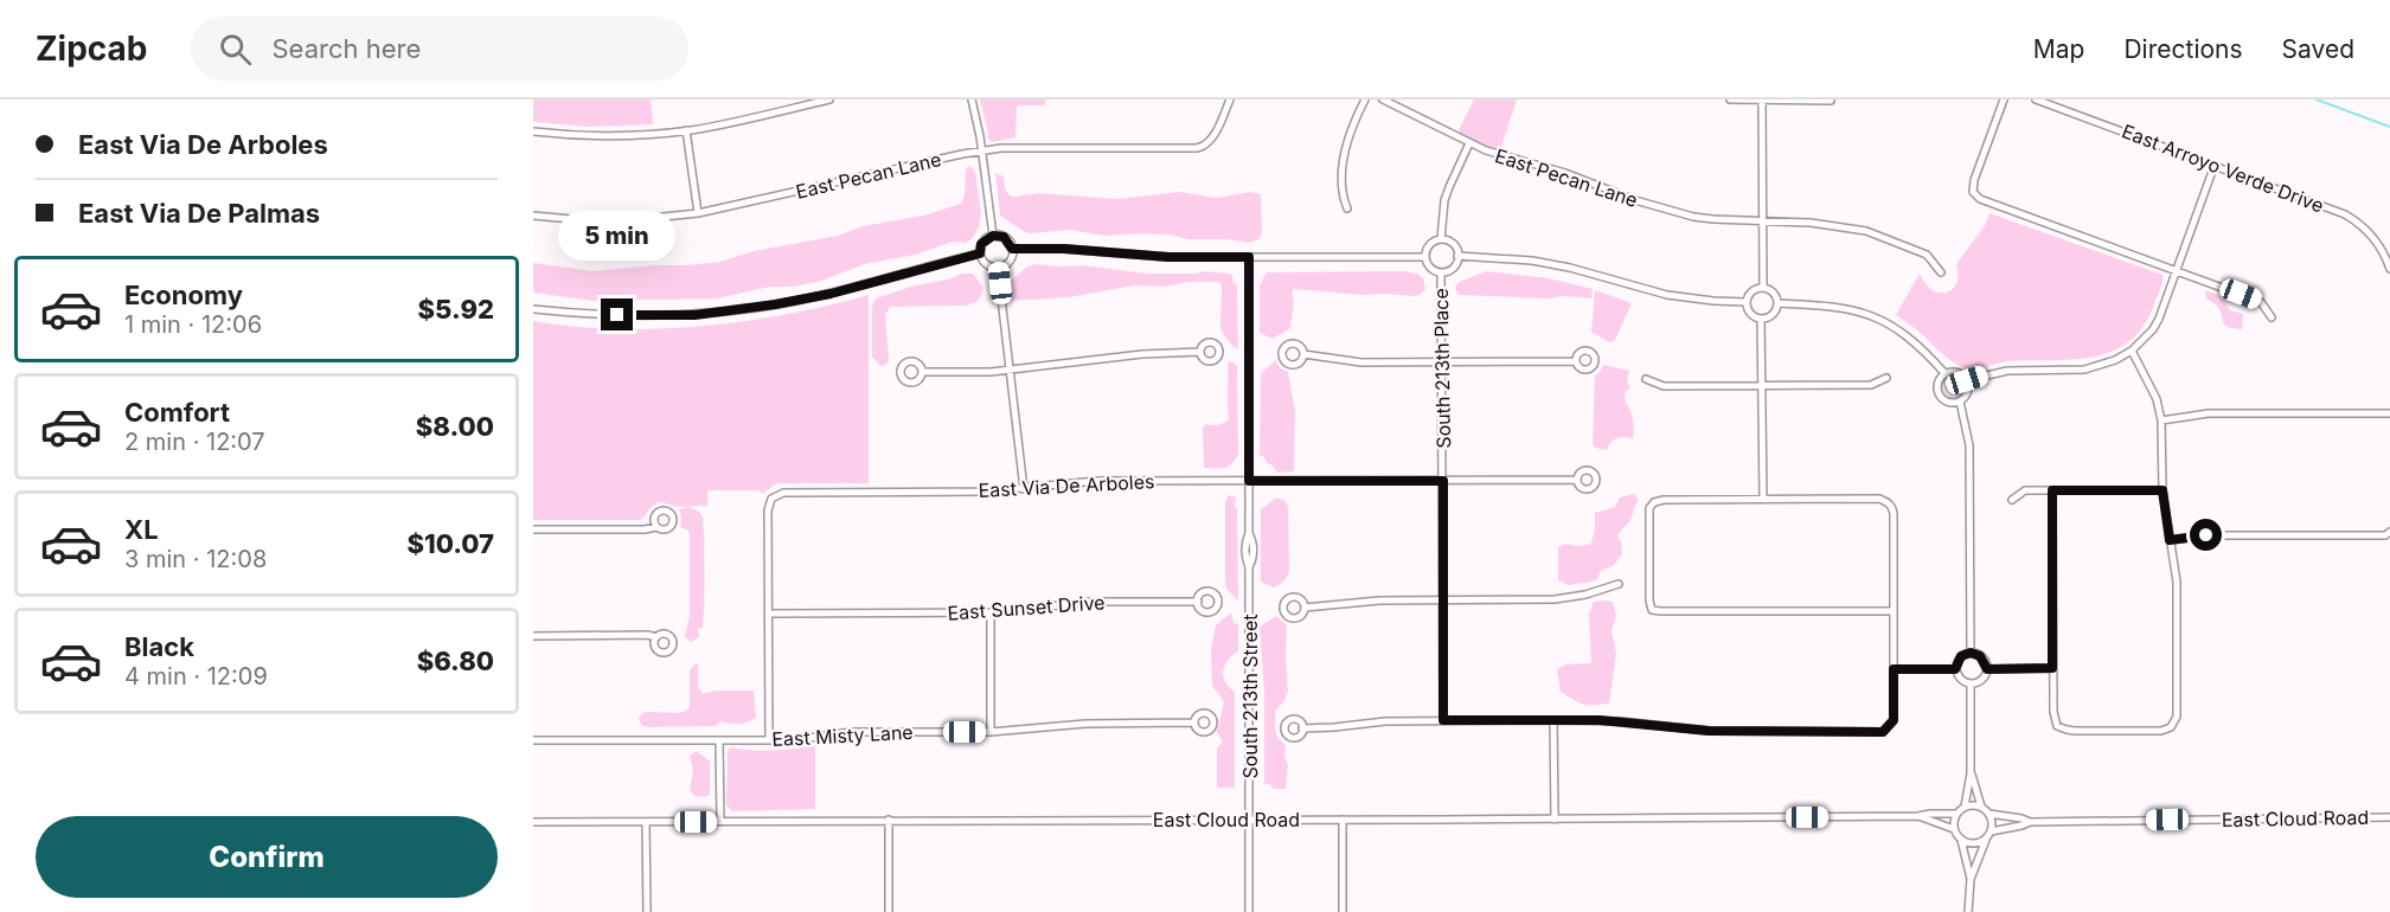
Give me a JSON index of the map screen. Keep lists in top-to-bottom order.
{
  "streets": {
    "street": [
      "East Arroyo Verde Drive",
      "East Pecan Lane",
      "South 213th Place",
      "East Via De Arboles",
      "East Sunset Drive",
      "South 213th Street",
      "East Misty Lane",
      "East Cloud Road"
    ]
  },
  "crossings": [
    ["South 213th Place", "East Via De Arboles"],
    ["East Via De Arboles", "East Sunset Drive"],
    ["East Via De Arboles", "South 213th Street"],
    ["South 213th Street", "East Cloud Road"]
  ],
  "page": {
    "header": "Zipcab",
    "search": "Search here",
    "nav": ["Map", "Directions", "Saved"],
    "banner": ["East Via De Arboles", "East Via De Palmas"],
    "bubble": "5 min",
    "list": [
      {
        "name": "Economy",
        "note": "1 min · 12:06",
        "value": "$5.92"
      },
      {
        "name": "Comfort",
        "note": "2 min · 12:07",
        "value": "$8.00"
      },
      {
        "name": "XL",
        "note": "3 min · 12:08",
        "value": "$10.07"
      },
      {
        "name": "Black",
        "note": "4 min · 12:09",
        "value": "$6.80"
      }
    ],
    "buttons": "Confirm"
  }
}
